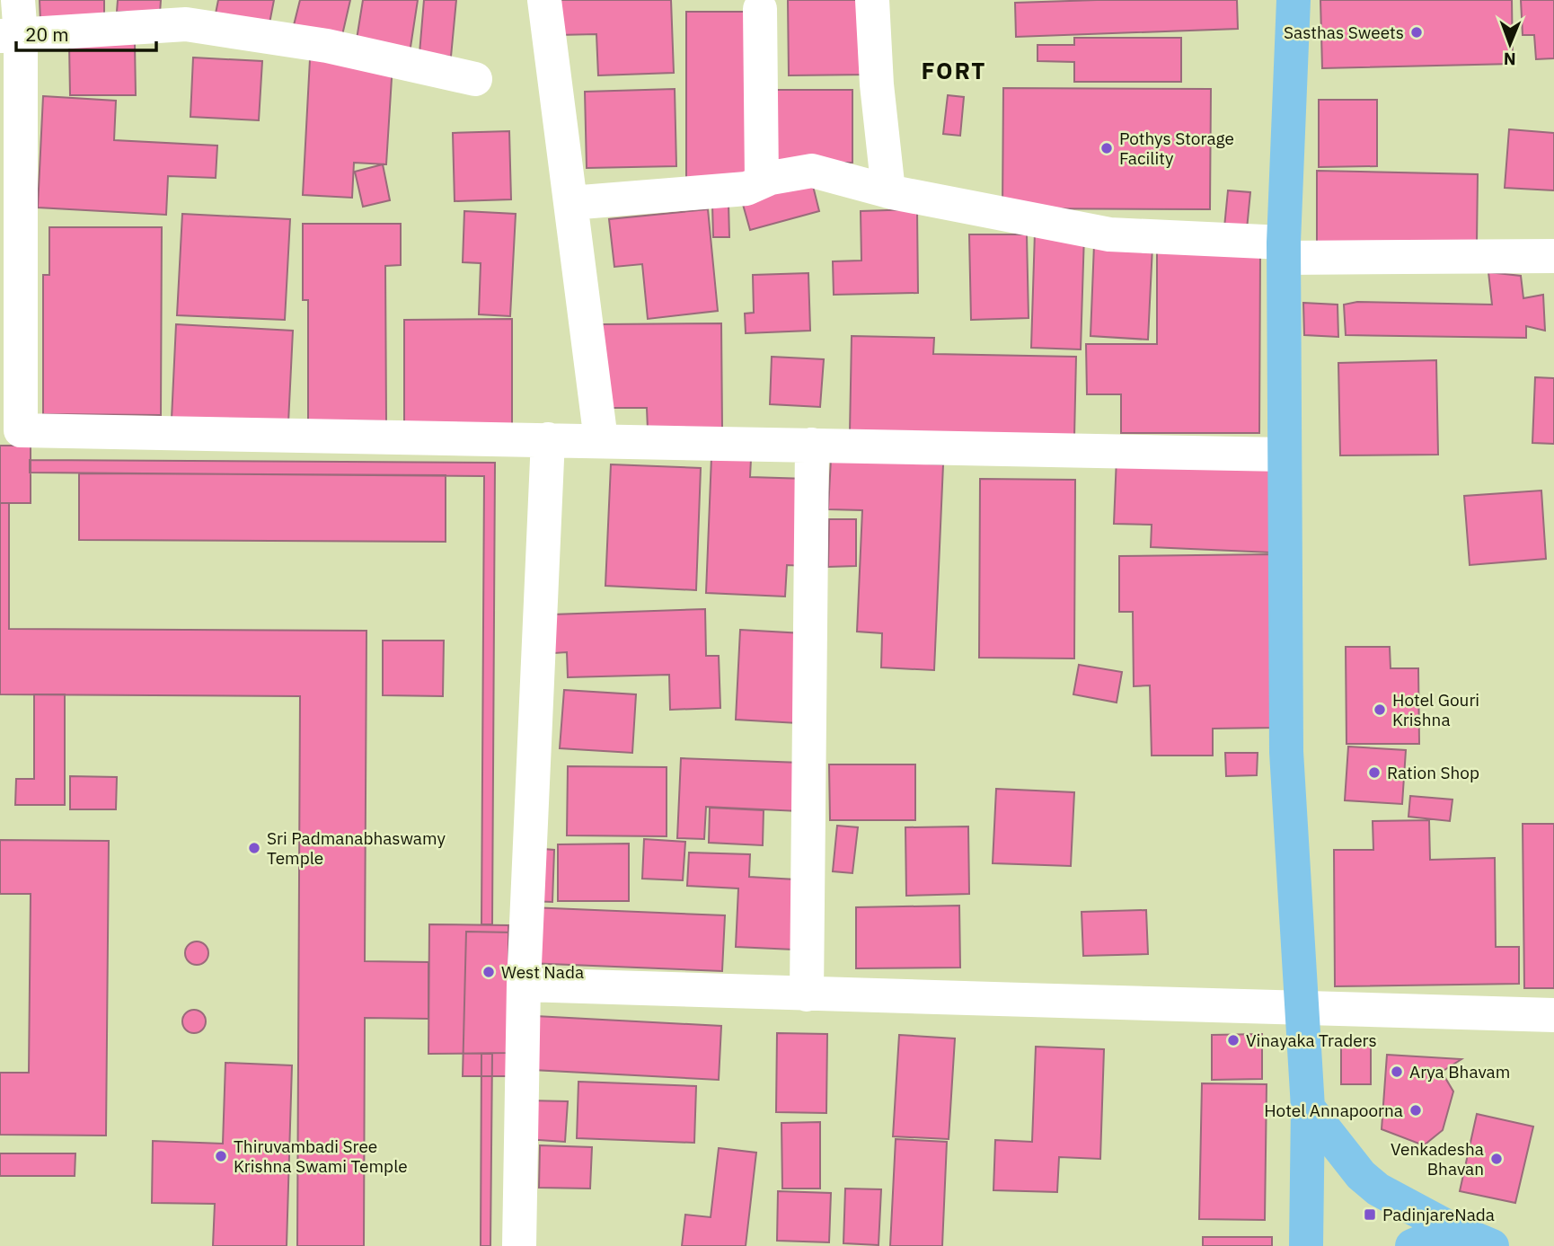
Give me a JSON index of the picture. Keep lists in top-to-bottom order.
{
  "districts": ["FORT"],
  "places": {
    "other": [
      "Sasthas Sweets",
      "Pothys Storage Facility",
      "Hotel Gouri Krishna",
      "Ration Shop",
      "Sri Padmanabhaswamy Temple",
      "West Nada",
      "Vinayaka Traders",
      "Arya Bhavam",
      "Hotel Annapoorna",
      "Thiruvambadi Sree Krishna Swami Temple",
      "Venkadesha Bhavan"
    ],
    "transit": ["PadinjareNada"]
  },
  "scale_bar": "20 m",
  "north": "bottom"
}
